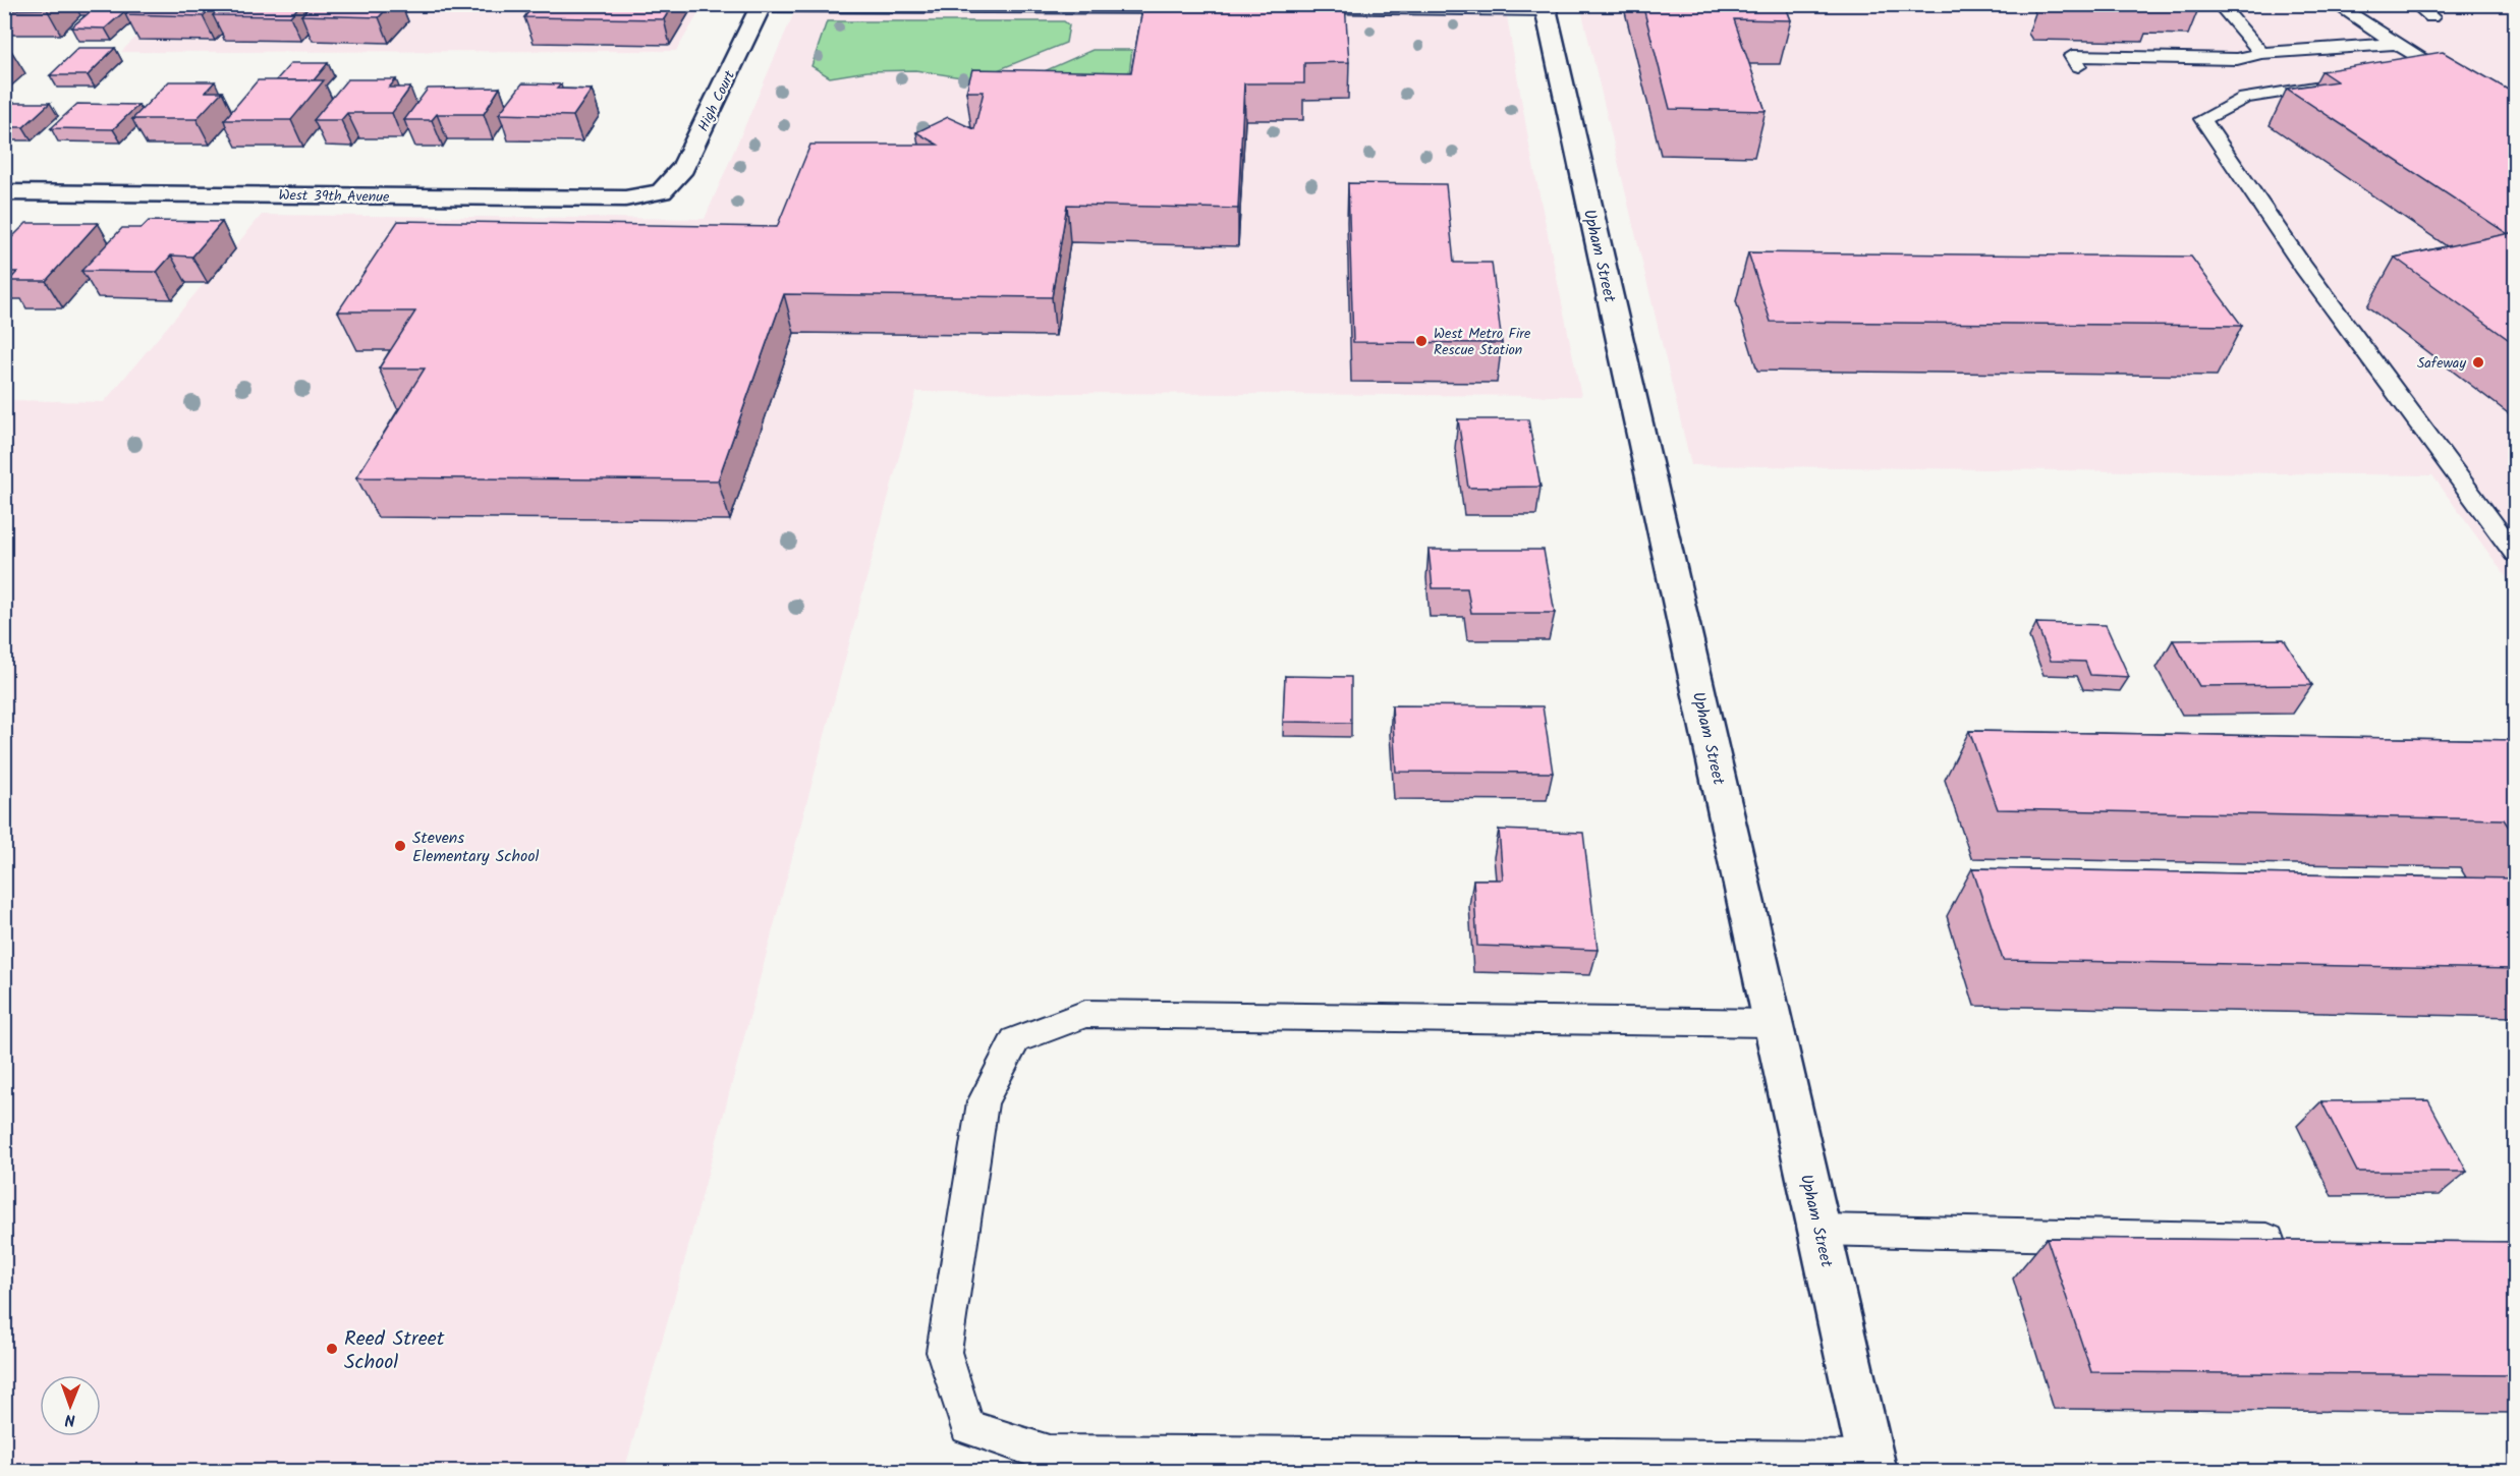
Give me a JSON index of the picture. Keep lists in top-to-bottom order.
{
  "streets": {
    "street": ["High Court", "West 39th Avenue", "Upham Street"]
  },
  "crossings": [
    ["High Court", "West 39th Avenue"]
  ],
  "places": [
    "West Metro Fire Rescue Station",
    "Safeway",
    "Stevens Elementary School",
    "Reed Street School"
  ],
  "north": "bottom"
}
